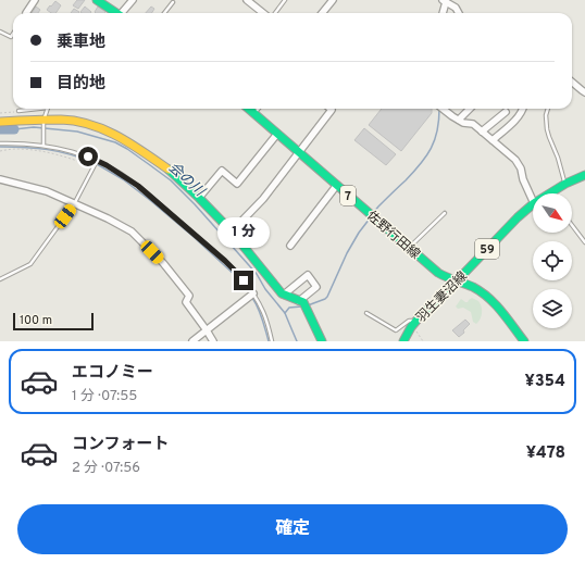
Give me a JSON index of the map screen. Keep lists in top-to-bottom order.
{
  "streets": {
    "main road": [
      "7",
      "佐野行田線",
      "59",
      "羽生妻沼線"
    ]
  },
  "crossings": [
    ["佐野行田線", "羽生妻沼線"]
  ],
  "water": ["会の川"],
  "scale_bar": "100 m",
  "north": "bottom right",
  "page": {
    "banner": ["乗車地", "目的地"],
    "bubble": "1 分",
    "scale": "100 m",
    "list": [
      {
        "name": "エコノミー",
        "note": "1 分 · 07:55",
        "value": "¥354"
      },
      {
        "name": "コンフォート",
        "note": "2 分 · 07:56",
        "value": "¥478"
      }
    ],
    "buttons": "確定"
  }
}
